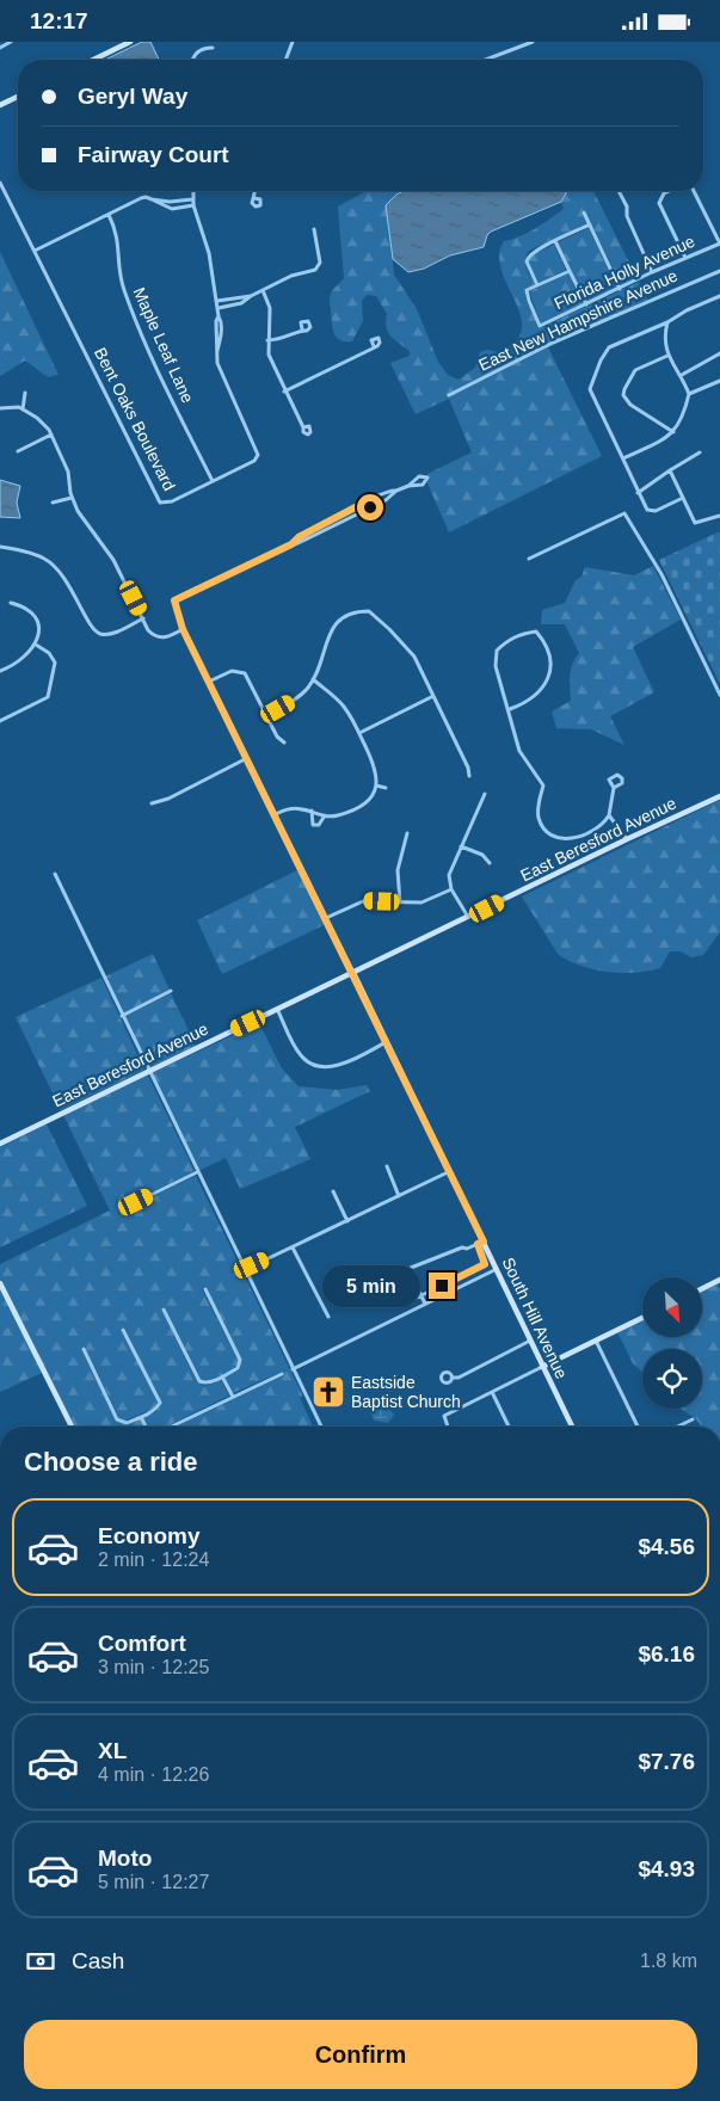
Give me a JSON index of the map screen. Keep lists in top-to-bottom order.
{
  "streets": {
    "street": [
      "Florida Holly Avenue",
      "East New Hampshire Avenue",
      "Maple Leaf Lane",
      "Bent Oaks Boulevard",
      "East Beresford Avenue",
      "South Hill Avenue"
    ]
  },
  "crossings": [
    ["Maple Leaf Lane", "Bent Oaks Boulevard"],
    ["East Beresford Avenue", "South Hill Avenue"]
  ],
  "places": {
    "church": ["Eastside Baptist Church"]
  },
  "north": "bottom right",
  "page": {
    "status": "12:17",
    "banner": ["Geryl Way", "Fairway Court"],
    "bubble": "5 min",
    "heading": "Choose a ride",
    "list": [
      {
        "name": "Economy",
        "note": "2 min · 12:24",
        "value": "$4.56"
      },
      {
        "name": "Comfort",
        "note": "3 min · 12:25",
        "value": "$6.16"
      },
      {
        "name": "XL",
        "note": "4 min · 12:26",
        "value": "$7.76"
      },
      {
        "name": "Moto",
        "note": "5 min · 12:27",
        "value": "$4.93"
      }
    ],
    "pay": ["Cash", "1.8 km"],
    "buttons": "Confirm"
  }
}
